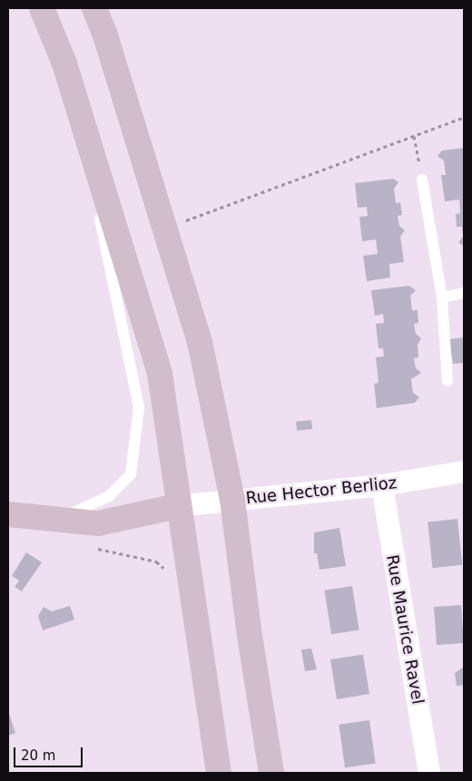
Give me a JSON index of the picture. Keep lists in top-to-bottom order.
{
  "streets": {
    "street": ["Rue Hector Berlioz", "Rue Maurice Ravel"]
  },
  "crossings": [
    ["Rue Hector Berlioz", "Rue Maurice Ravel"]
  ],
  "scale_bar": "20 m"
}
